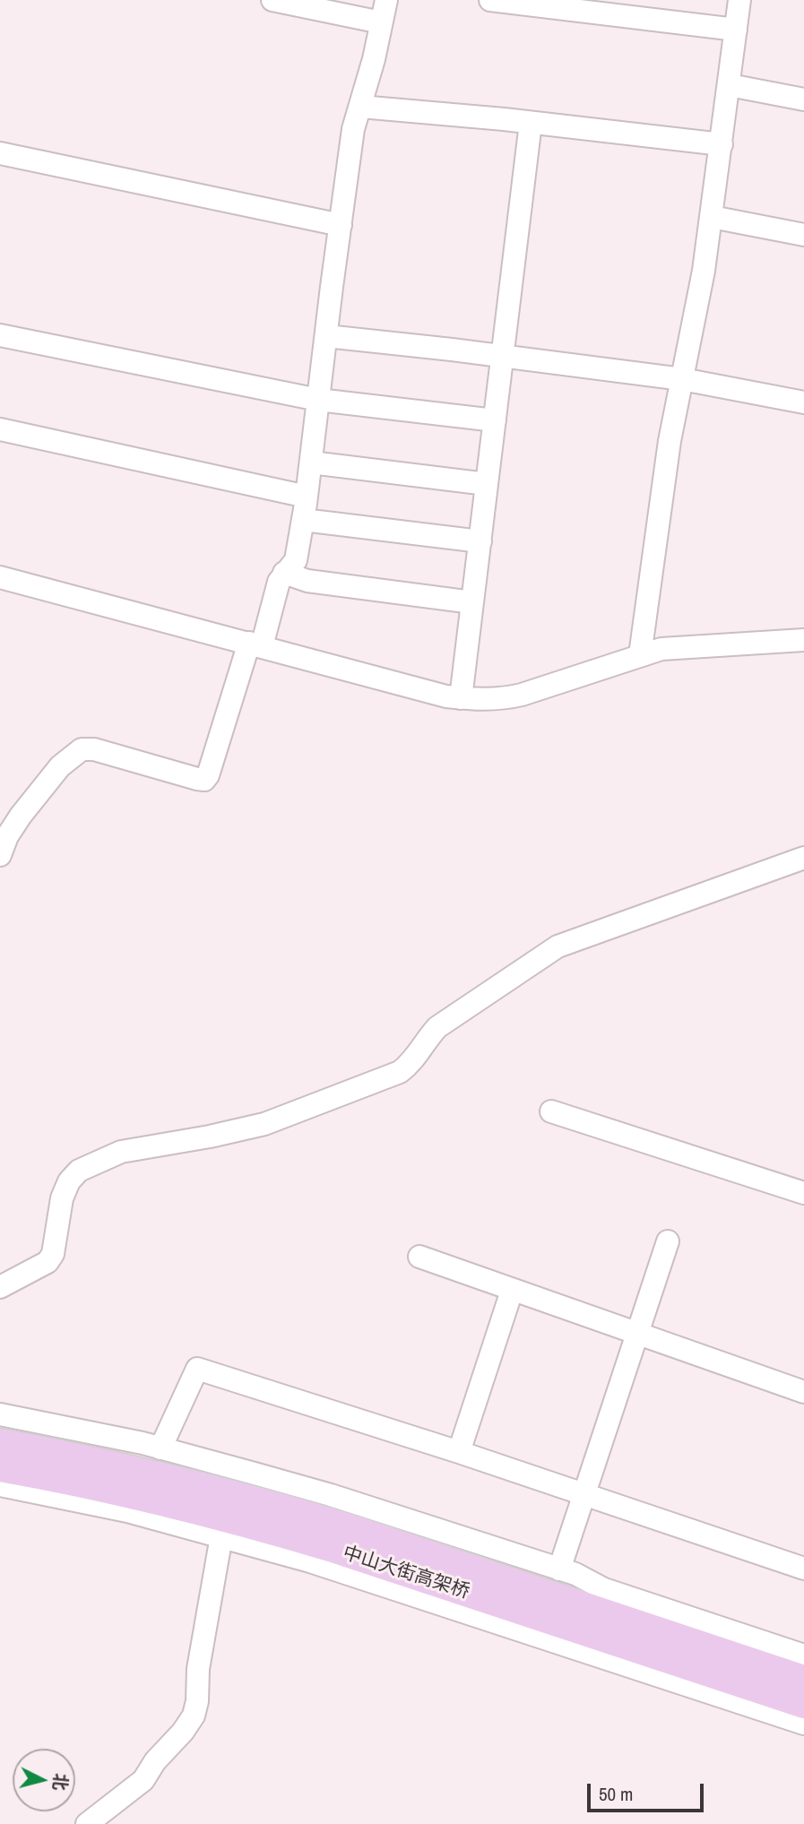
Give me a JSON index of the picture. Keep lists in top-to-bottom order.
{
  "streets": {
    "main road": ["中山大街高架桥"]
  },
  "scale_bar": "50 m",
  "north": "right"
}
